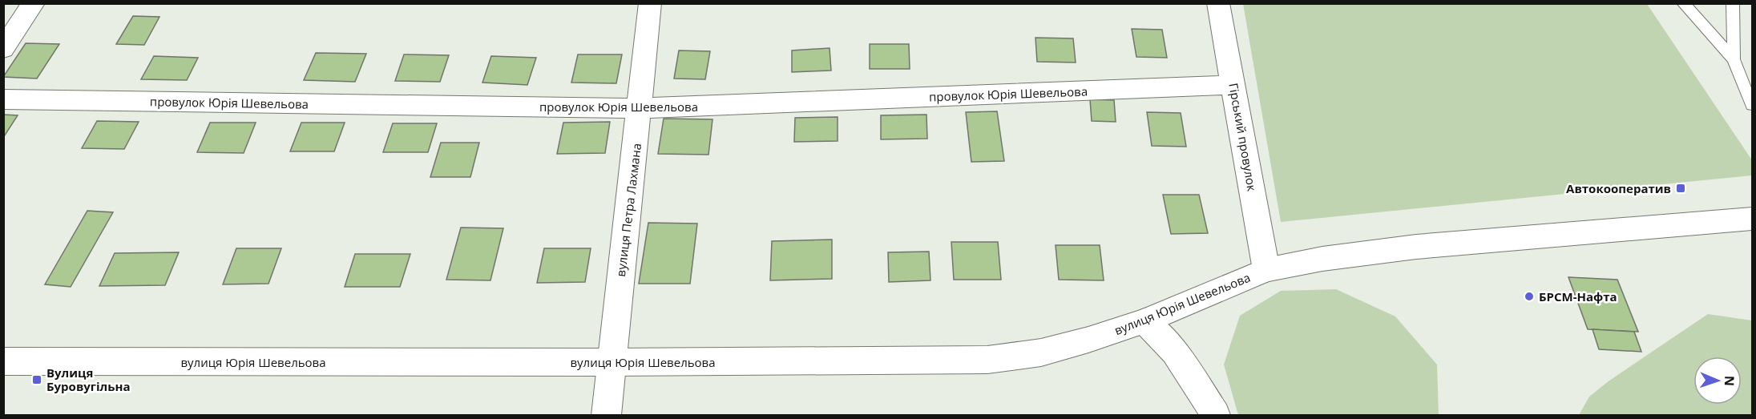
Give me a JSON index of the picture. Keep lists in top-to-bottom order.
{
  "streets": {
    "street": [
      "провулок Юрія Шевельова",
      "Гірський провулок",
      "вулиця Петра Лахмана",
      "вулиця Юрія Шевельова"
    ]
  },
  "crossings": [
    ["провулок Юрія Шевельова", "Гірський провулок"],
    ["провулок Юрія Шевельова", "вулиця Петра Лахмана"],
    ["Гірський провулок", "вулиця Юрія Шевельова"],
    ["вулиця Петра Лахмана", "вулиця Юрія Шевельова"]
  ],
  "places": {
    "transit": ["Автокооператив", "Вулиця Буровугільна"],
    "other": ["БРСМ-Нафта"]
  },
  "north": "right"
}
